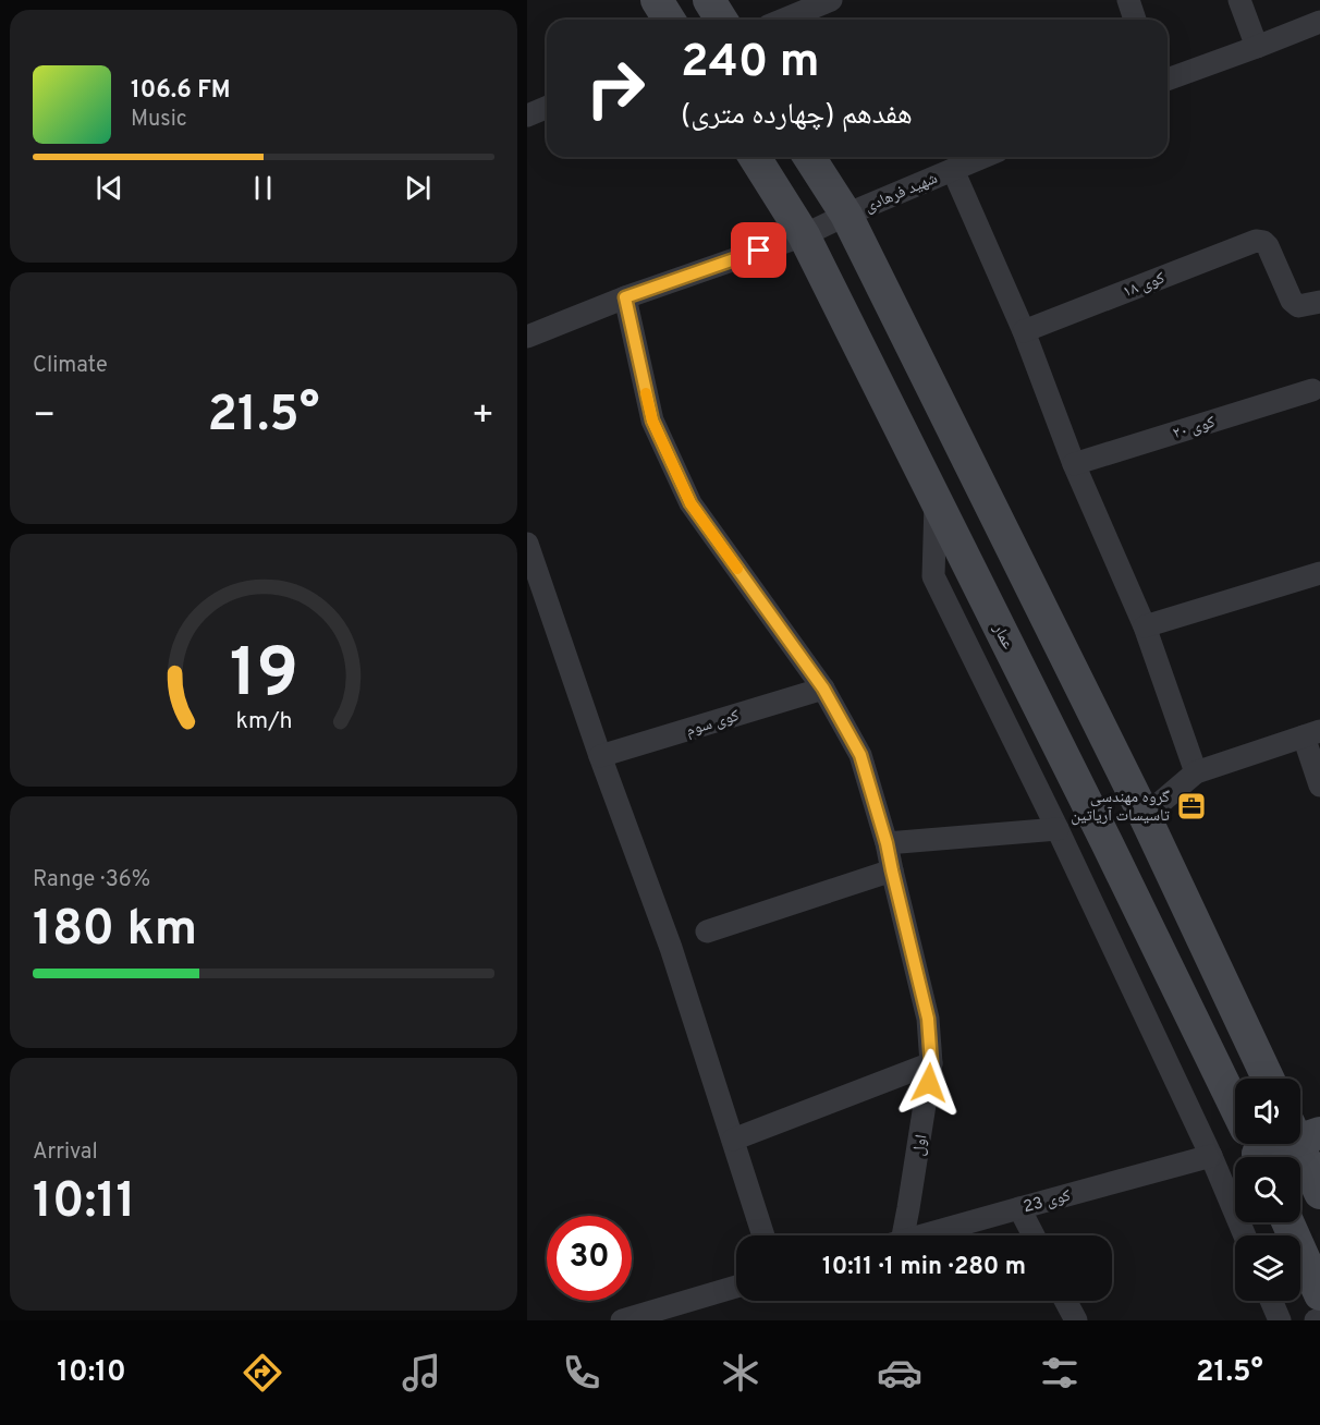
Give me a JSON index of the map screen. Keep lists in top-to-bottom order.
{
  "streets": {
    "street": [
      "شهید فرهادی",
      "کوی ۱۸",
      "کوی ۲۰",
      "عمار",
      "کوی سوم",
      "اول",
      "کوی 23"
    ]
  },
  "crossings": [
    ["شهید فرهادی", "عمار"],
    ["شهید فرهادی", "اول"],
    ["کوی سوم", "اول"]
  ],
  "places": {
    "office": ["گروه مهندسی تاسیسات آریاتین"]
  },
  "page": {
    "turn": ["240 m", "هفدهم (چهارده متری)"],
    "song": ["106.6 FM", "Music"],
    "tile": [
      "Climate",
      ["Range · 36%", "180 km"],
      ["Arrival", "10:11"]
    ],
    "heat": ["−", "21.5°", "+"],
    "limit": "30",
    "trip": "10:11 · 1 min · 280 m",
    "tabs": ["10:10", "21.5°"],
    "gauge": ["19", "km/h"]
  }
}
